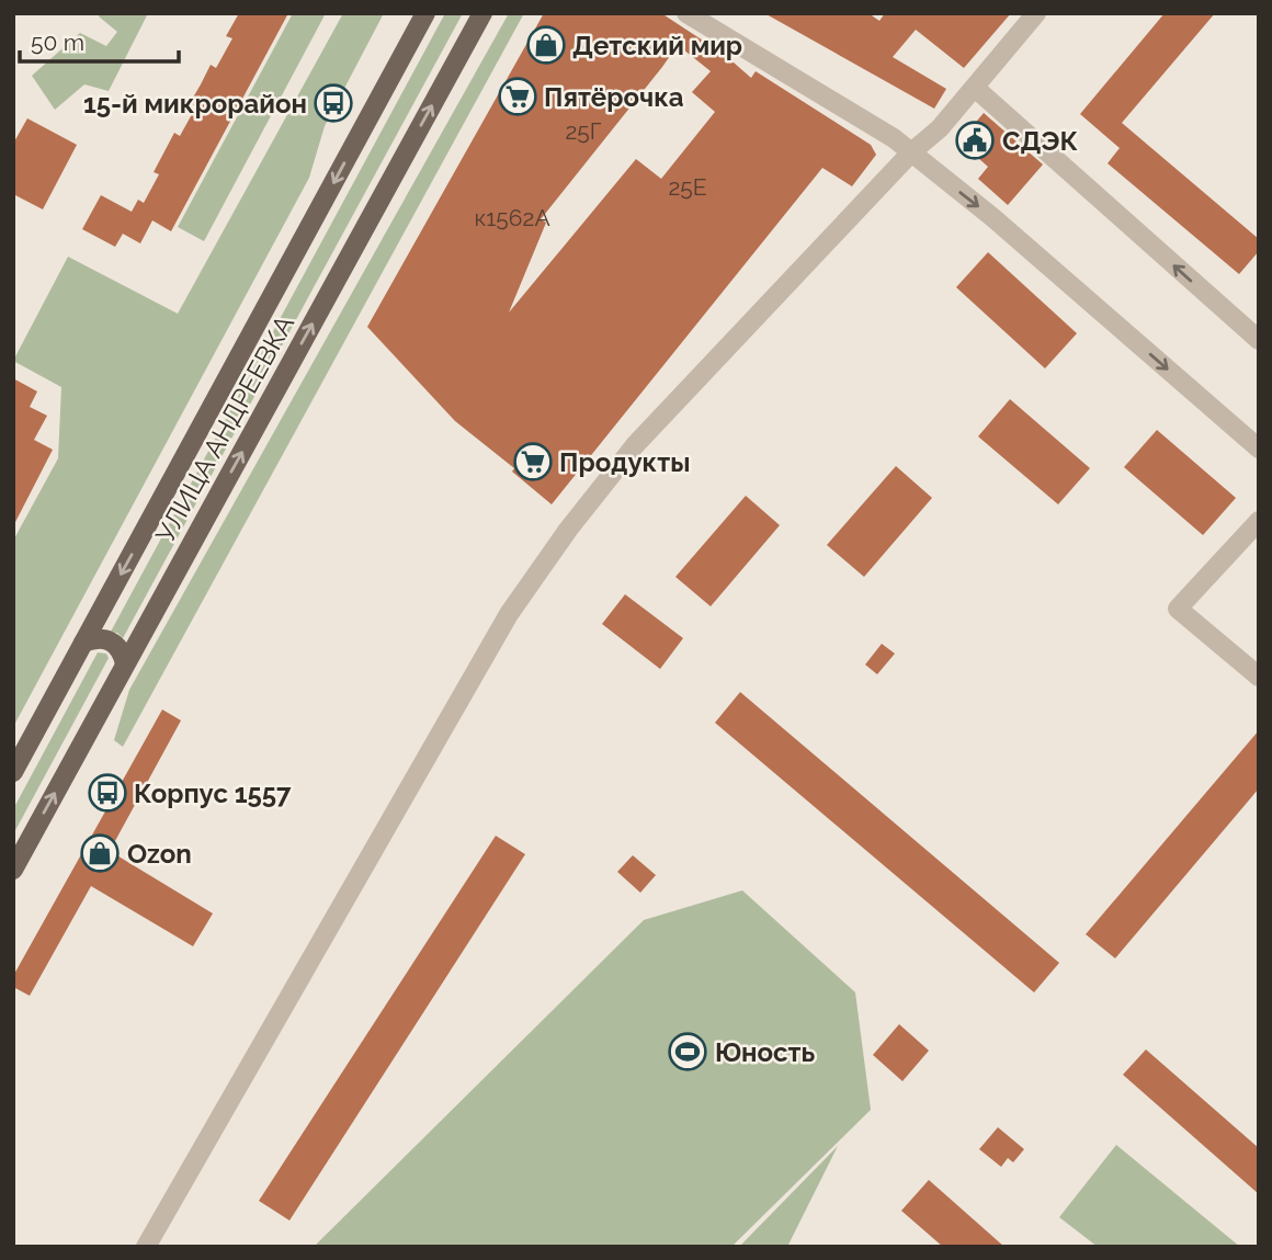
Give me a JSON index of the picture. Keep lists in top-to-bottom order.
{
  "streets": {
    "main road": ["УЛИЦА АНДРЕЕВКА"]
  },
  "places": {
    "shop": ["Детский мир", "Ozon"],
    "supermarket": ["Пятёрочка", "Продукты"],
    "bus stop": ["15-й микрорайон", "Корпус 1557"],
    "public building": ["СДЭК"],
    "sports": ["Юность"]
  },
  "house_numbers": ["25Г", "25Е", "к1562А"],
  "scale_bar": "50 m"
}
